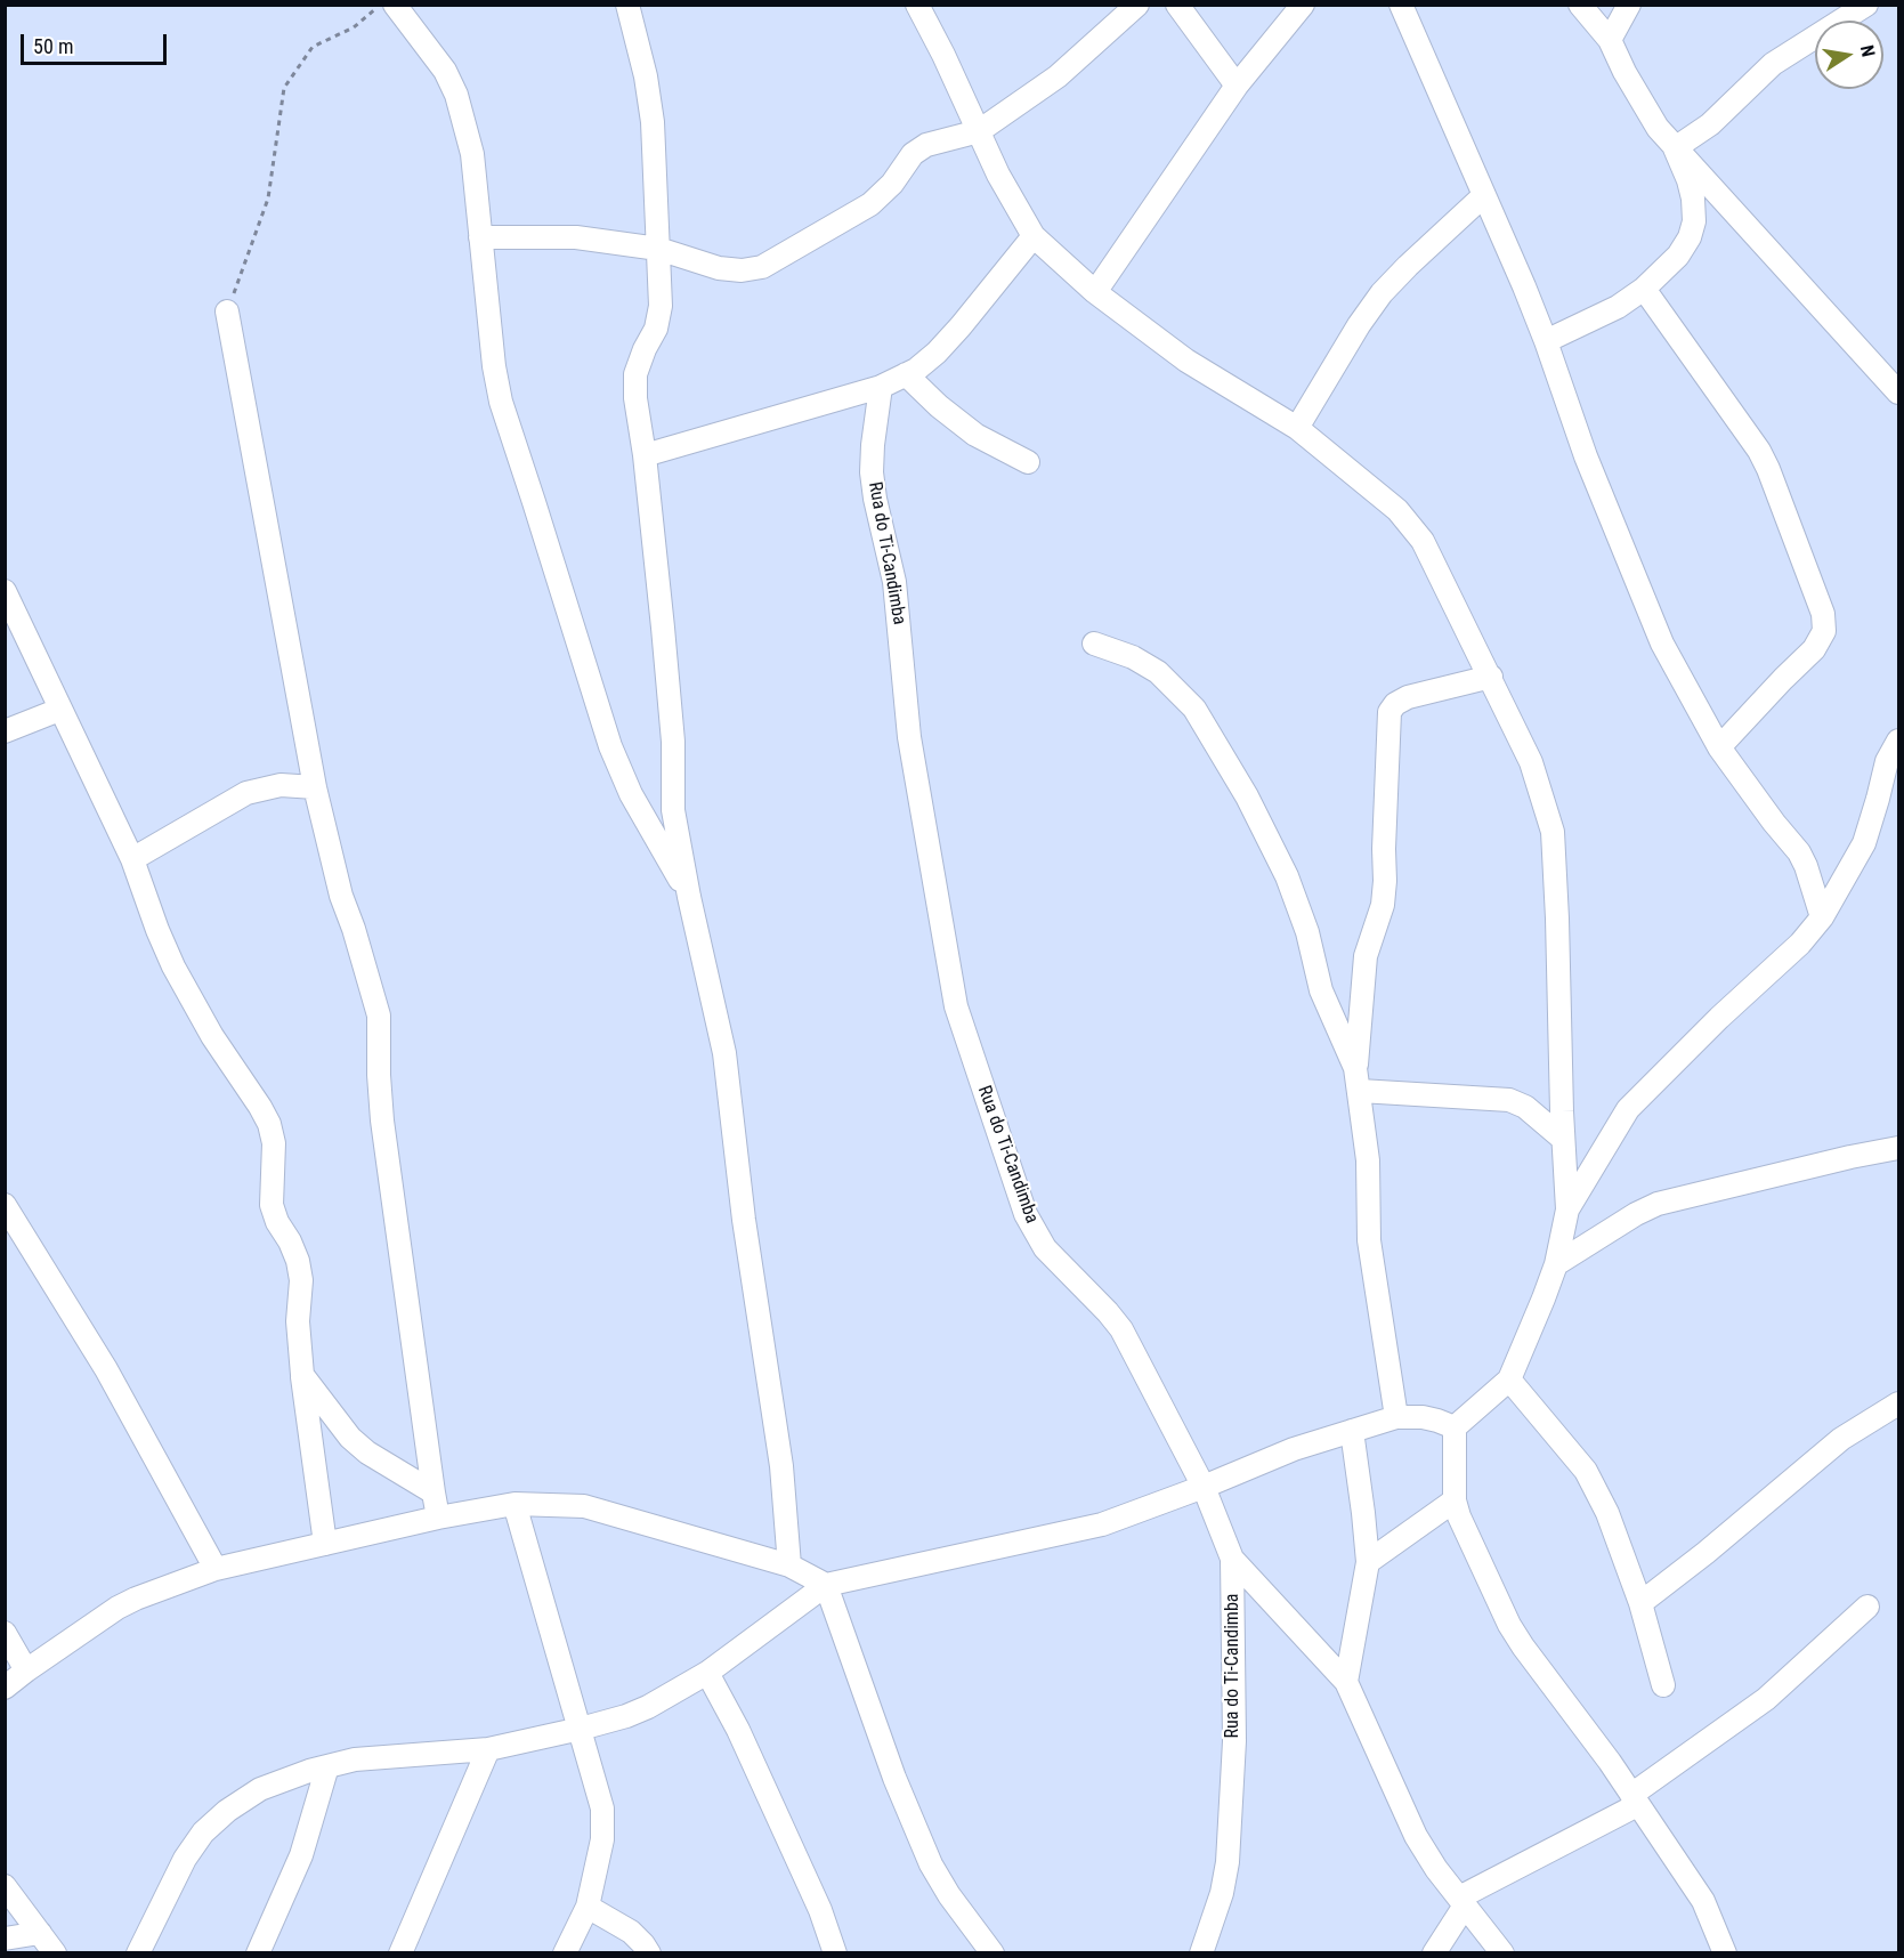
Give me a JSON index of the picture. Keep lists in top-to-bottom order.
{
  "streets": {
    "street": ["Rua do Ti-Candimba"]
  },
  "scale_bar": "50 m",
  "north": "right"
}
